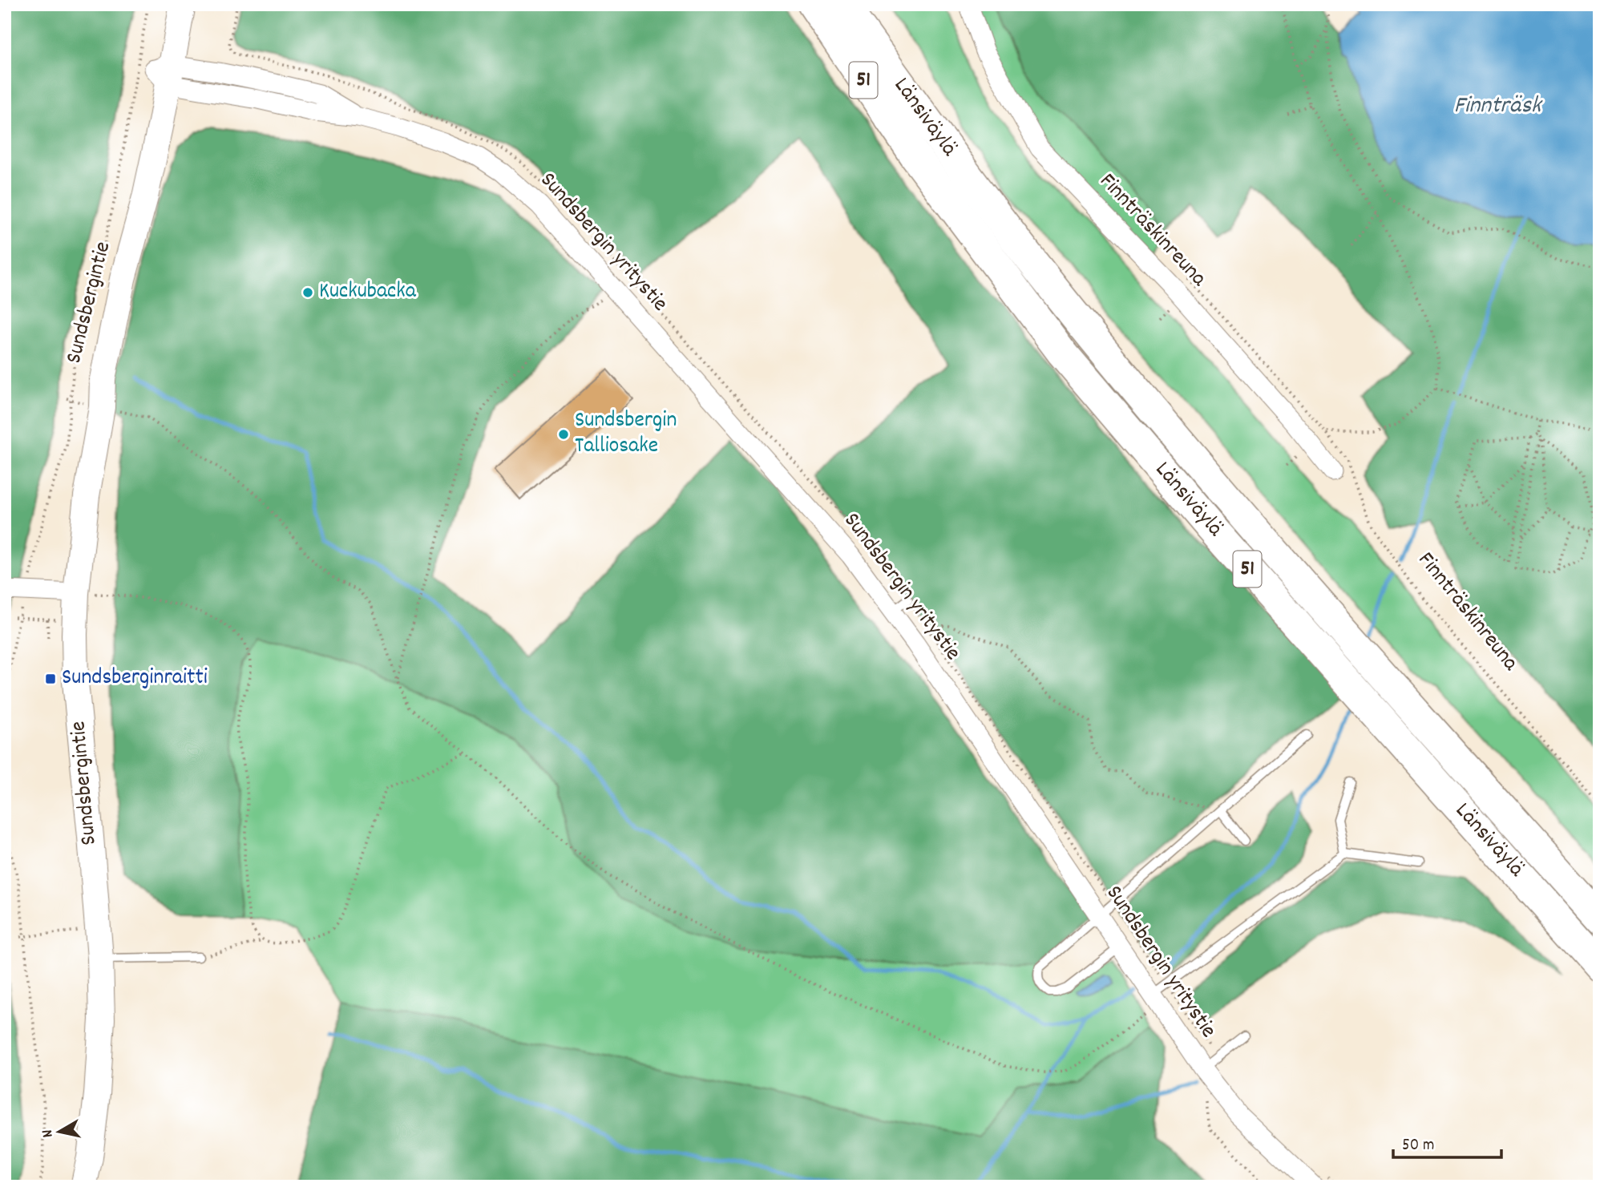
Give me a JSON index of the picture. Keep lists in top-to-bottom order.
{
  "streets": {
    "highway": ["51", "Länsiväylä"],
    "main road": ["Sundsbergintie"],
    "street": ["Finnträskinreuna", "Sundsbergin yritystie"]
  },
  "crossings": [
    ["Sundsbergin yritystie", "Sundsbergintie"]
  ],
  "water": ["Finnträsk"],
  "places": {
    "other": ["Kuckubacka", "Sundsbergin Talliosake"],
    "transit": ["Sundsberginraitti"]
  },
  "scale_bar": "50 m",
  "north": "left"
}
